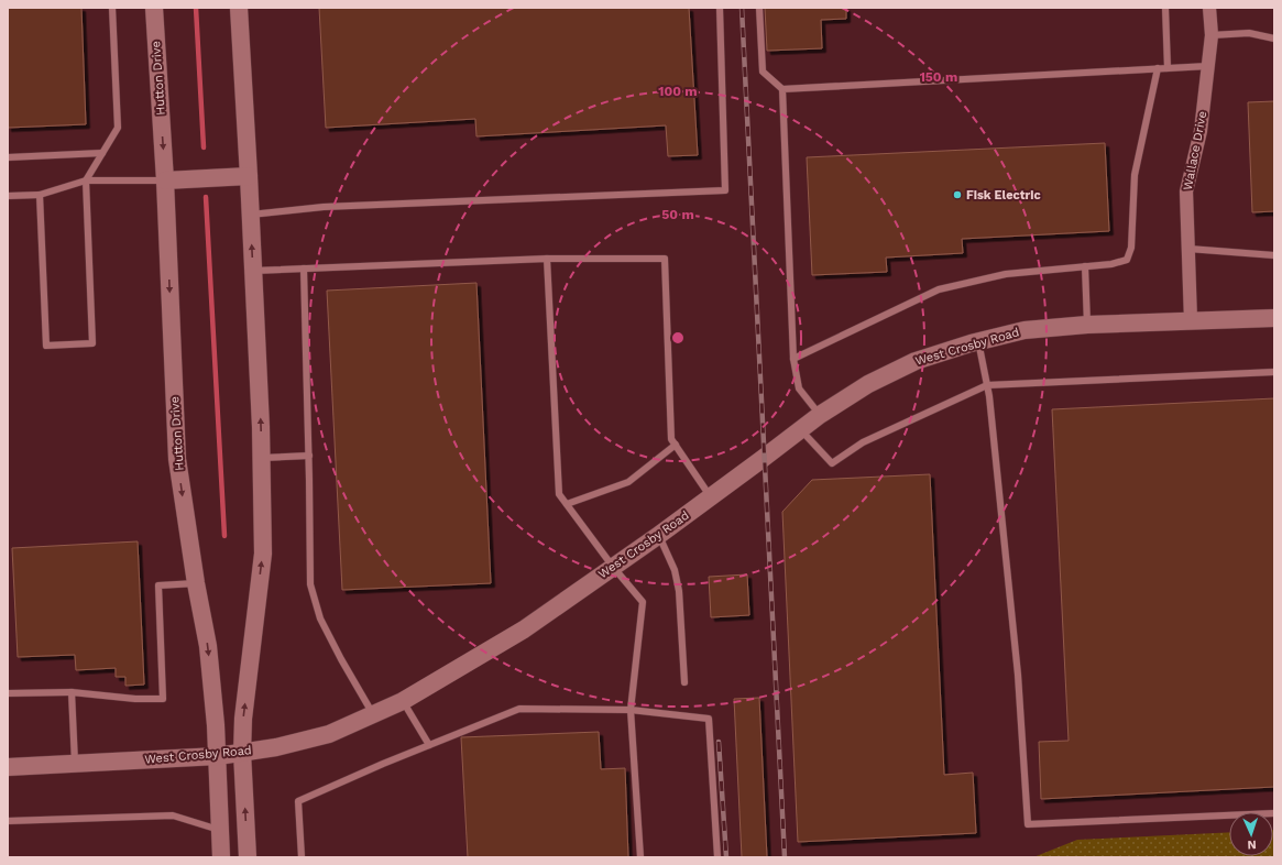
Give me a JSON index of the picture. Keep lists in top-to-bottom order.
{
  "streets": {
    "street": ["Hutton Drive", "Wallace Drive", "West Crosby Road"]
  },
  "crossings": [
    ["Hutton Drive", "West Crosby Road"],
    ["Wallace Drive", "West Crosby Road"]
  ],
  "places": ["Fisk Electric"],
  "north": "bottom",
  "rings": ["150 m", "100 m", "50 m"]
}
